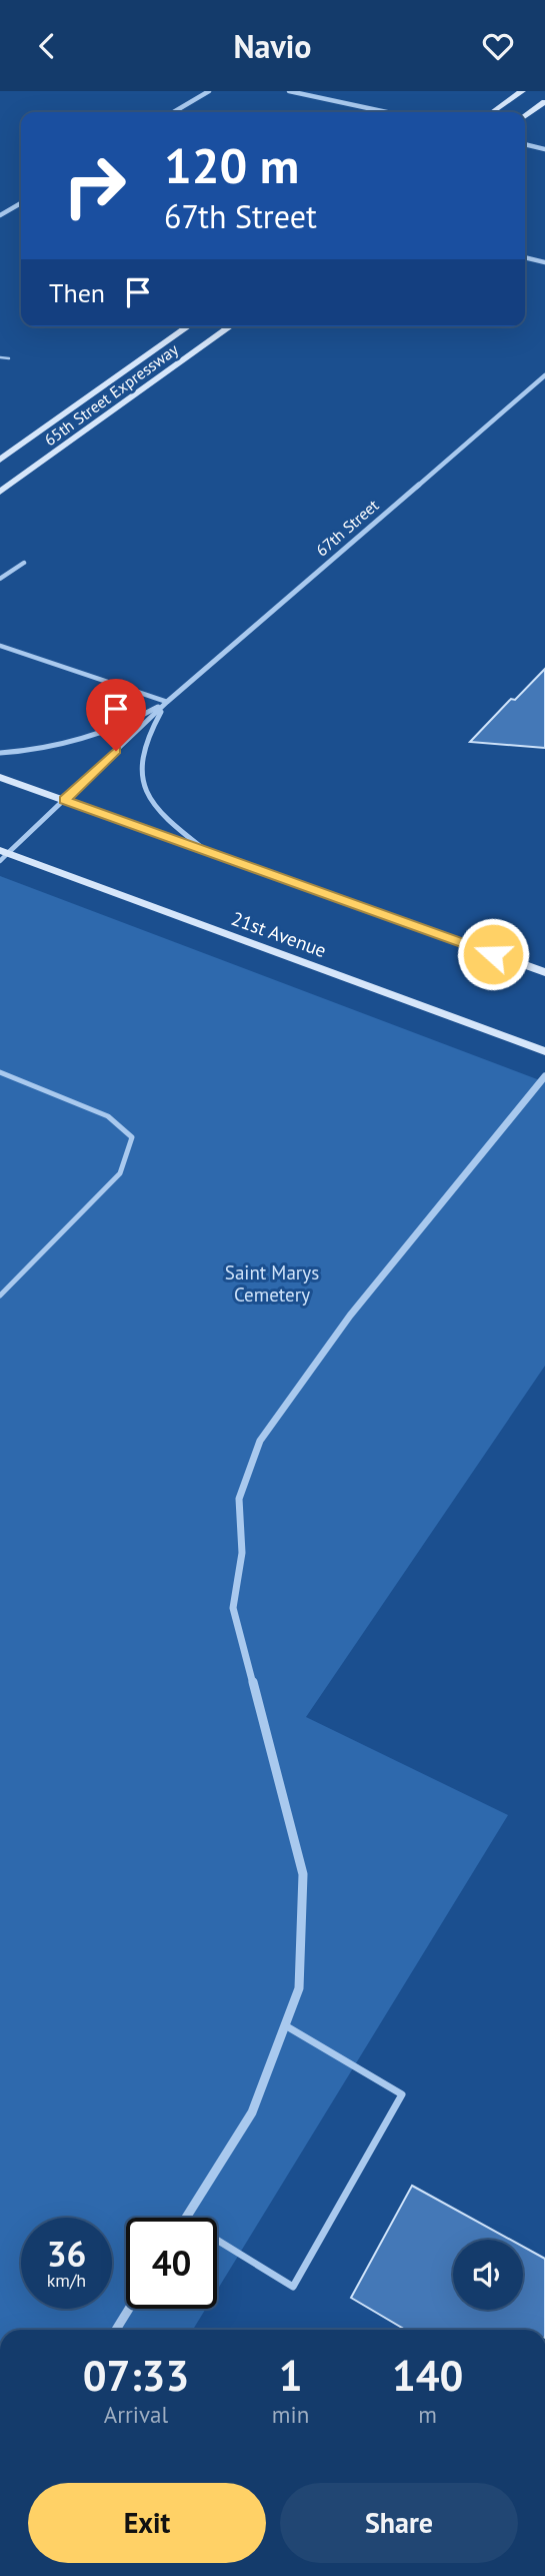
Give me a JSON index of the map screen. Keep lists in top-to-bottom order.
{
  "streets": {
    "main road": ["65th Street Expressway", "21st Avenue"],
    "street": ["67th Street"]
  },
  "crossings": [
    ["67th Street", "21st Avenue"]
  ],
  "parks": ["Saint Marys Cemetery"],
  "page": {
    "header": "Navio",
    "turn": ["120 m", "67th Street"],
    "then": "Then",
    "speed": "36 km/h",
    "limit": "40",
    "eta": [
      "07:33",
      "Arrival",
      "1",
      "min",
      "140",
      "m"
    ],
    "buttons": ["Exit", "Share"]
  }
}
